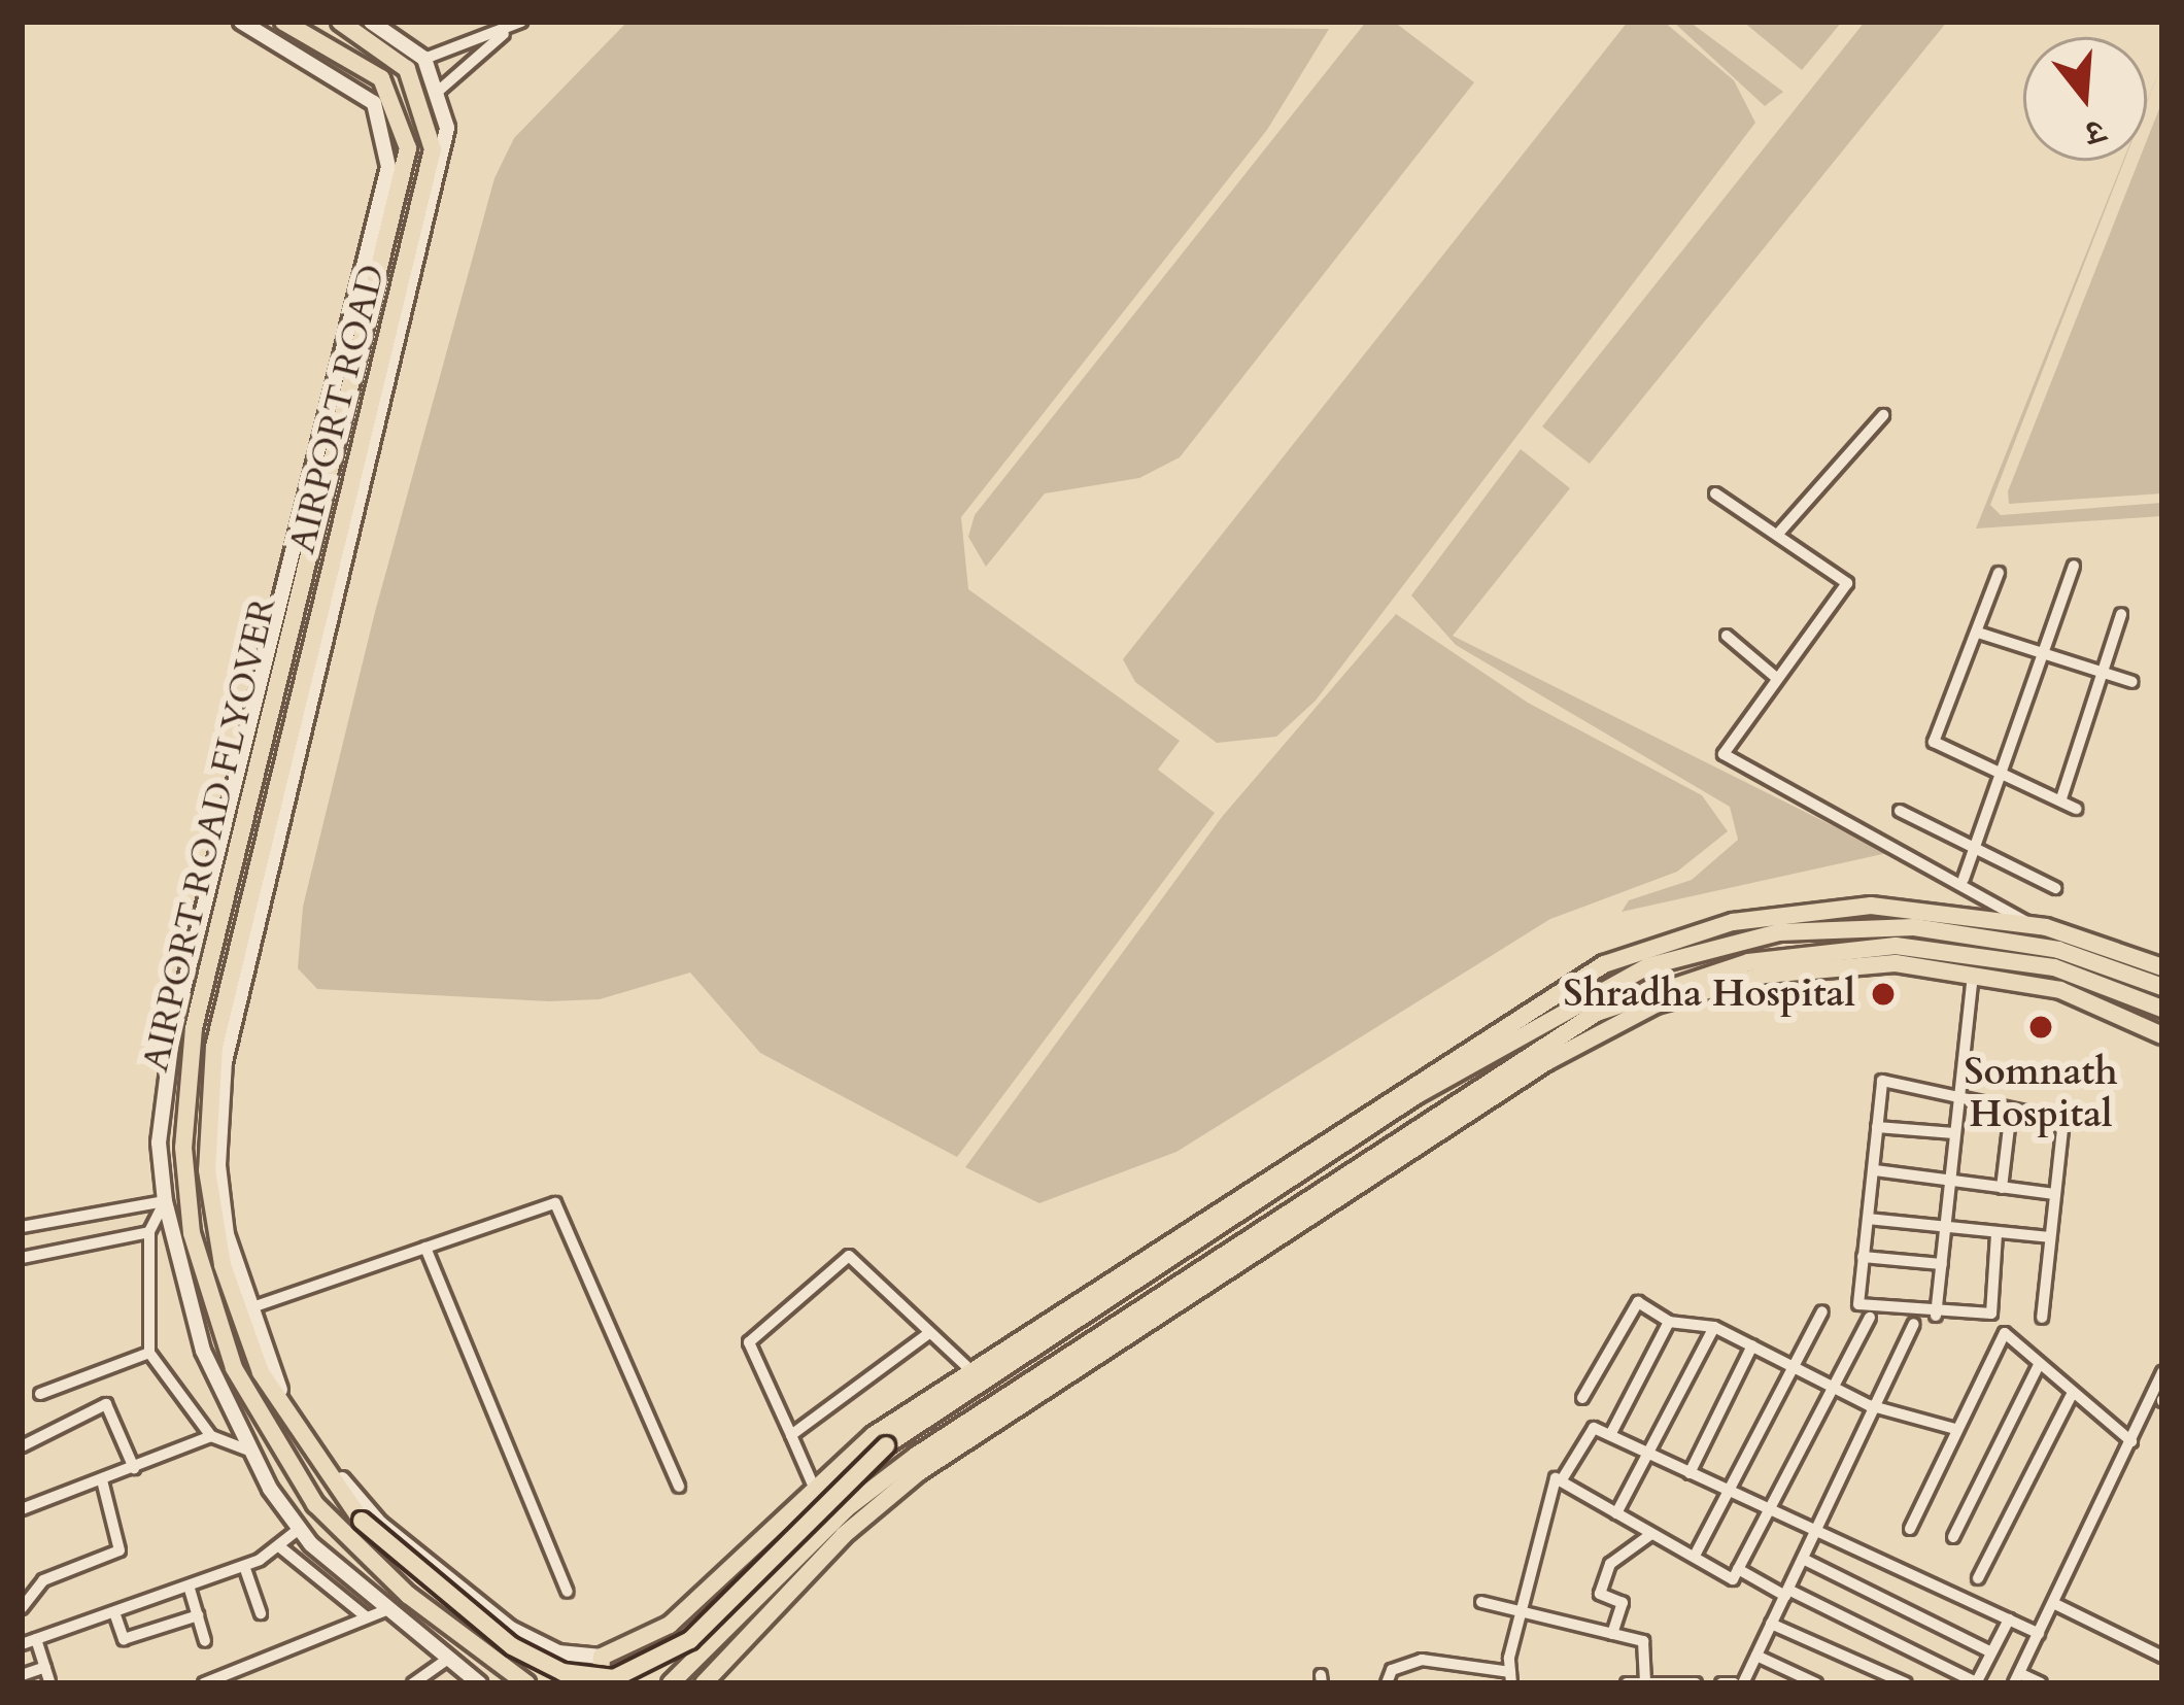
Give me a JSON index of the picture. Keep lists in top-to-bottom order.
{
  "streets": {
    "main road": ["AIRPORT ROAD", "AIRPORT ROAD FLYOVER"]
  },
  "places": ["Shradha Hospital", "Somnath Hospital"],
  "north": "bottom"
}
